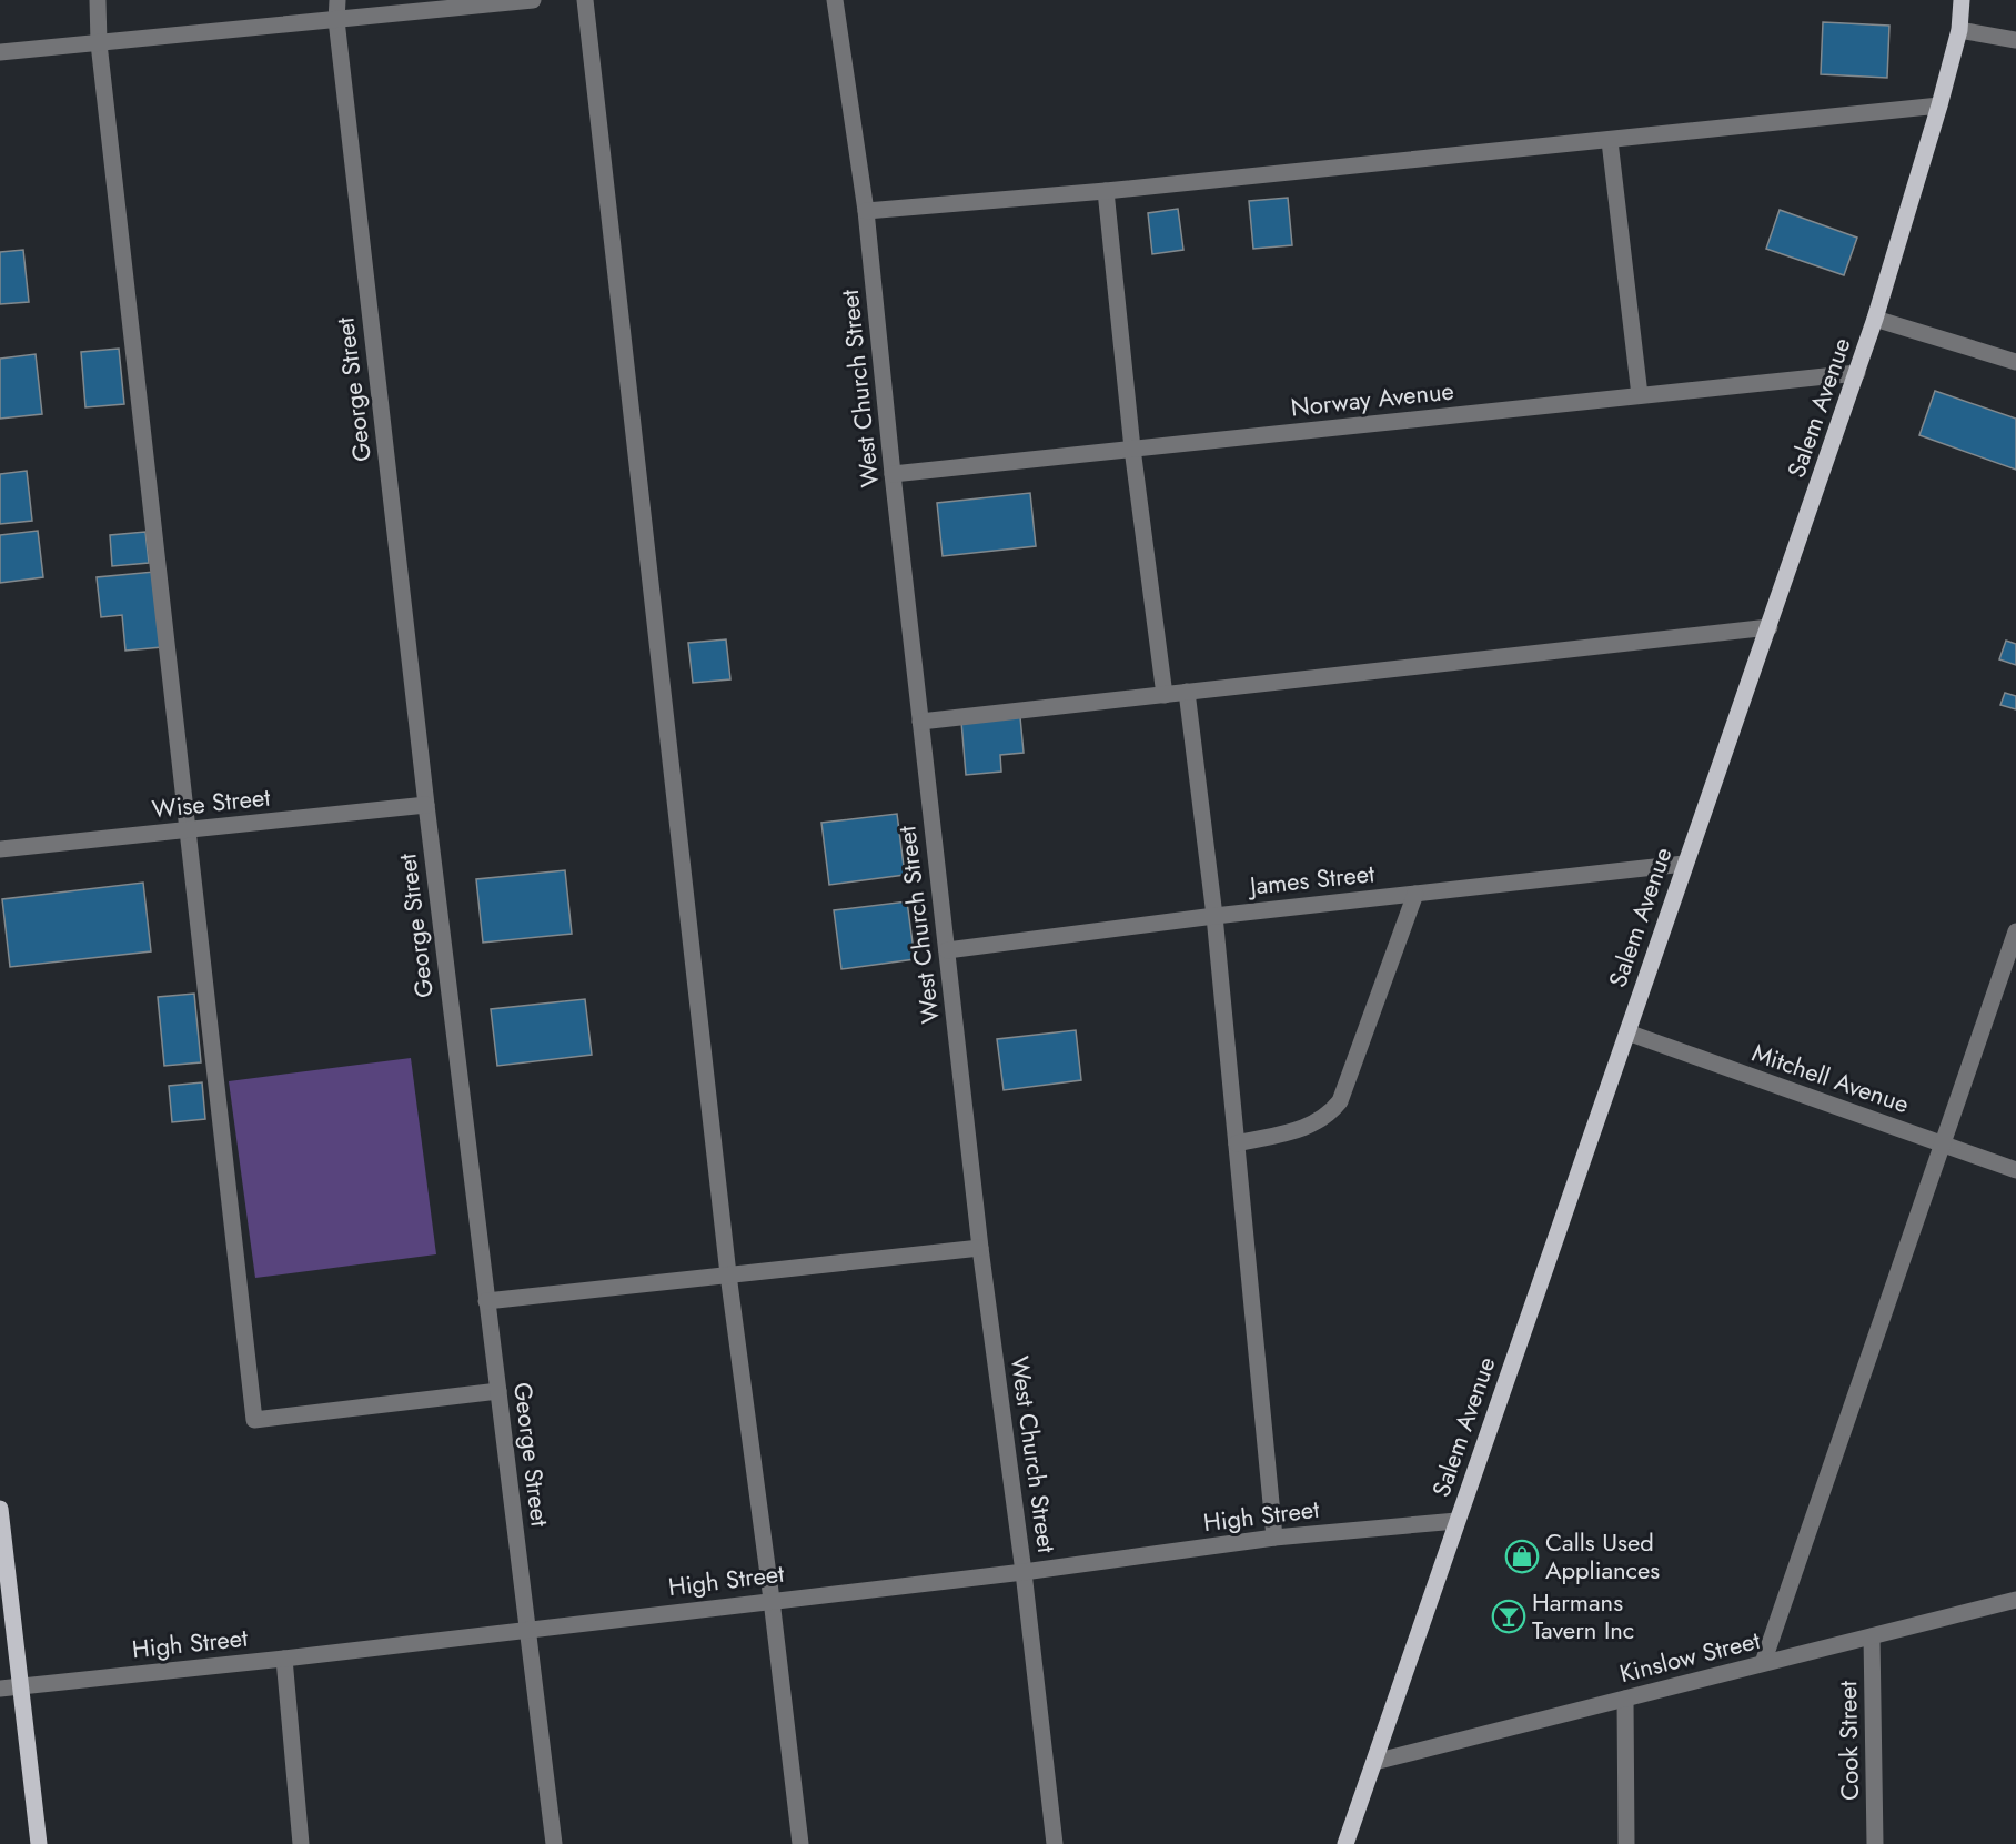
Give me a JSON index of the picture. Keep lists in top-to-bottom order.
{
  "streets": {
    "main road": ["Salem Avenue"],
    "street": [
      "West Church Street",
      "George Street",
      "Norway Avenue",
      "Wise Street",
      "James Street",
      "Mitchell Avenue",
      "High Street",
      "Kinslow Street",
      "Cook Street"
    ]
  },
  "crossings": [
    ["West Church Street", "Norway Avenue"],
    ["West Church Street", "James Street"],
    ["West Church Street", "High Street"],
    ["George Street", "Wise Street"],
    ["George Street", "High Street"],
    ["Norway Avenue", "Salem Avenue"],
    ["Salem Avenue", "James Street"],
    ["Salem Avenue", "Mitchell Avenue"],
    ["Salem Avenue", "High Street"],
    ["Salem Avenue", "Kinslow Street"],
    ["Kinslow Street", "Cook Street"]
  ],
  "places": {
    "shop": ["Calls Used Appliances"],
    "bar": ["Harmans Tavern Inc"]
  }
}
